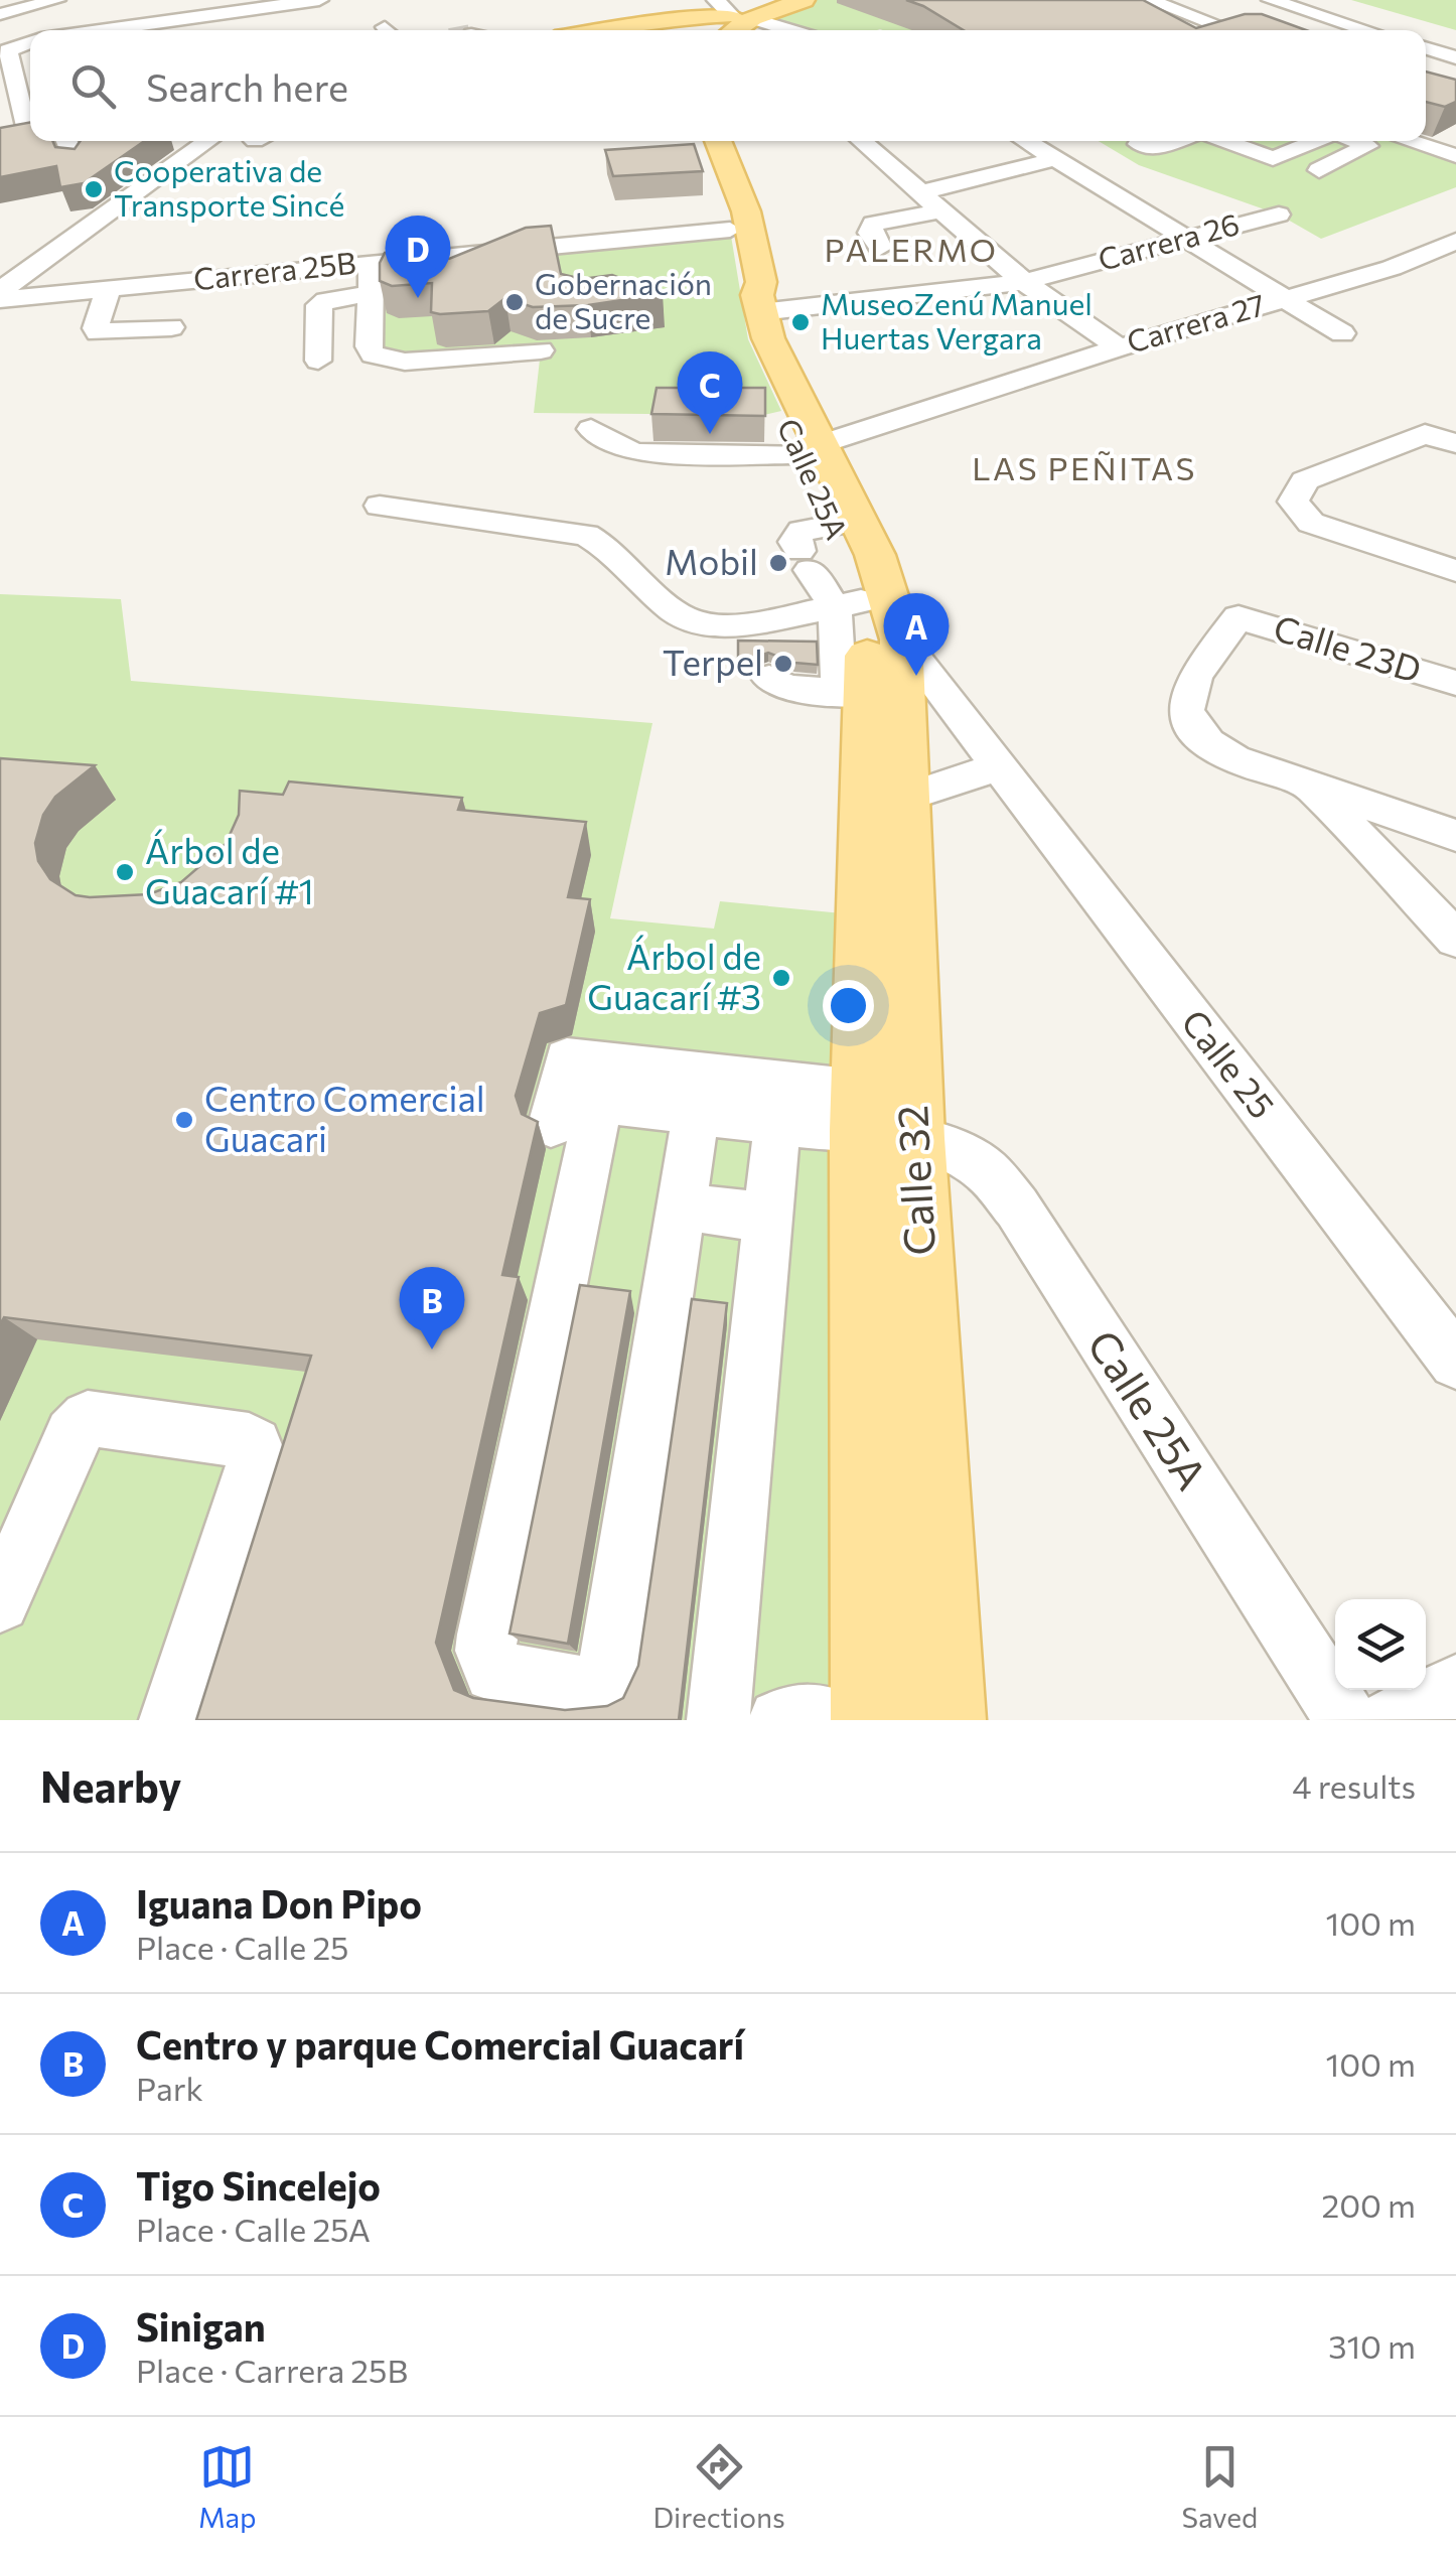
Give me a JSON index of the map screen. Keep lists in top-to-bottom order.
{
  "streets": {
    "main road": ["Calle 25A", "Calle 32"],
    "street": [
      "Carrera 26",
      "Carrera 25B",
      "Carrera 27",
      "Calle 23D",
      "Calle 25"
    ]
  },
  "crossings": [
    ["Carrera 26", "Calle 25A"],
    ["Carrera 25B", "Calle 25A"],
    ["Carrera 27", "Calle 25A"],
    ["Calle 25A", "Calle 25"],
    ["Calle 25A", "Calle 32"],
    ["Calle 25", "Calle 32"]
  ],
  "districts": ["PALERMO", "LAS PEÑITAS"],
  "places": [
    "Cooperativa de Transporte Sincé",
    "Gobernación de Sucre",
    "MuseoZenú Manuel Huertas Vergara",
    "Mobil",
    "Terpel",
    "Árbol de Guacarí #1",
    "Árbol de Guacarí #3",
    "Centro Comercial Guacari"
  ],
  "page": {
    "search": "Search here",
    "pins": [
      "D",
      "C",
      "A",
      "B"
    ],
    "heading": ["Nearby", "4 results"],
    "list": [
      {
        "mark": "A",
        "name": "Iguana Don Pipo",
        "note": "Place · Calle 25",
        "value": "100 m"
      },
      {
        "mark": "B",
        "name": "Centro y parque Comercial Guacarí",
        "note": "Park",
        "value": "100 m"
      },
      {
        "mark": "C",
        "name": "Tigo Sincelejo",
        "note": "Place · Calle 25A",
        "value": "200 m"
      },
      {
        "mark": "D",
        "name": "Sinigan",
        "note": "Place · Carrera 25B",
        "value": "310 m"
      }
    ],
    "nav": ["Map", "Directions", "Saved"]
  }
}
